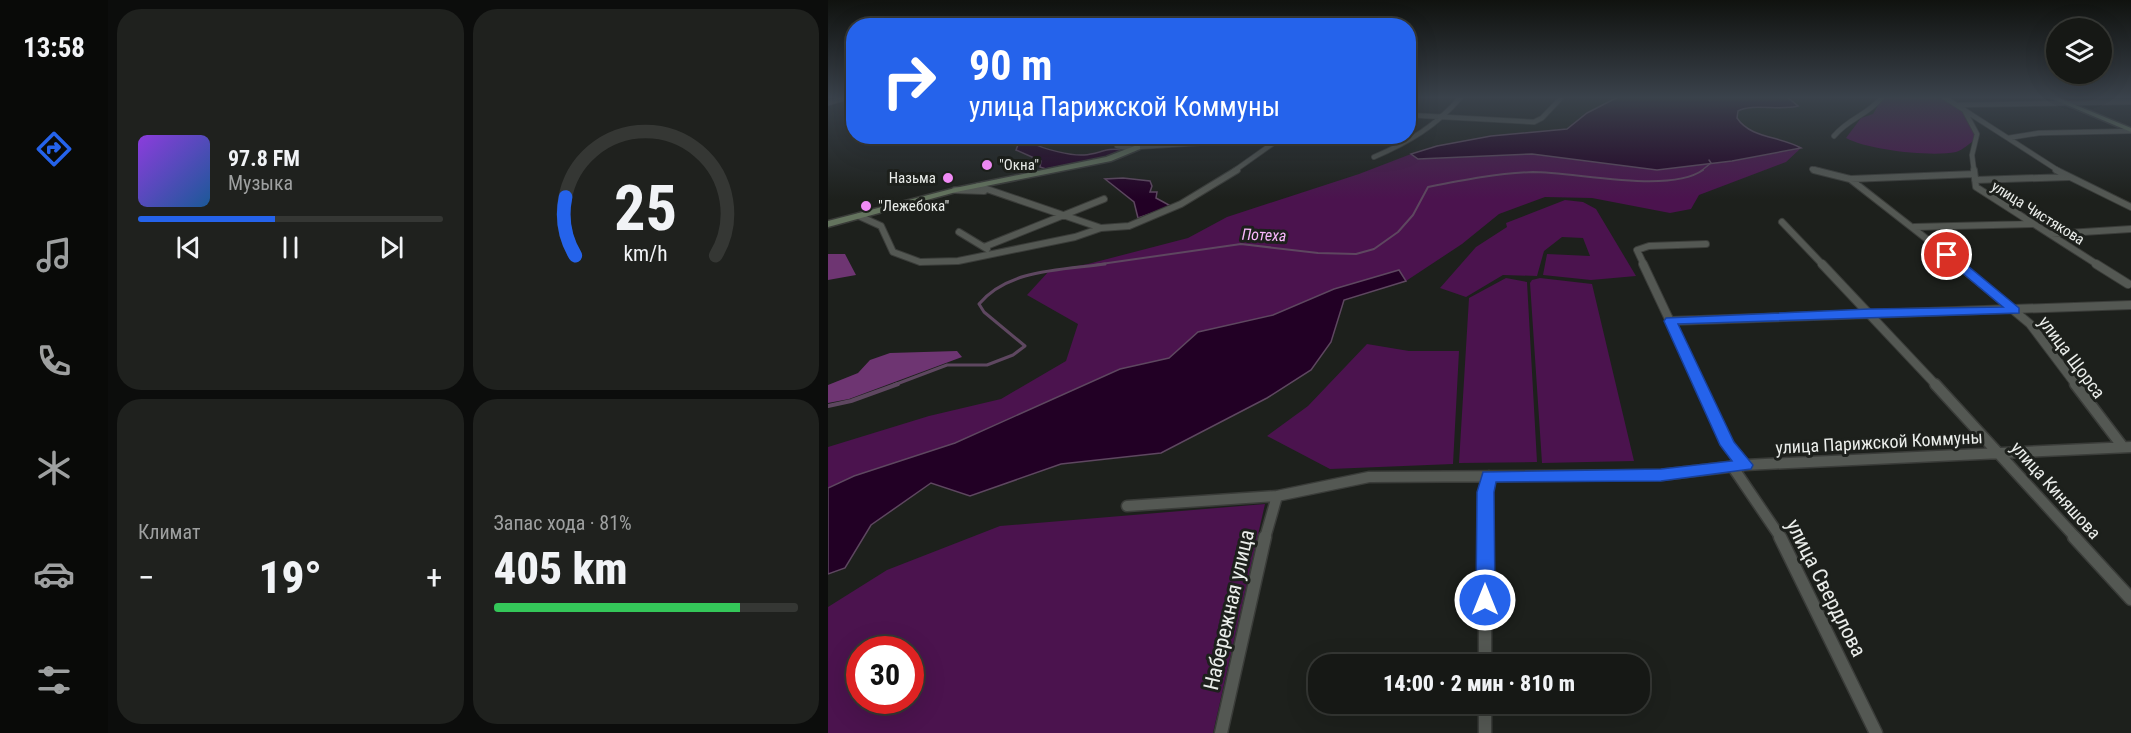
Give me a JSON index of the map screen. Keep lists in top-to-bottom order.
{
  "streets": {
    "street": [
      "улица Чистякова",
      "улица Щорса",
      "улица Парижской Коммуны",
      "улица Киняшова",
      "улица Свердлова",
      "Набережная улица"
    ]
  },
  "crossings": [
    ["улица Щорса", "улица Парижской Коммуны"],
    ["улица Парижской Коммуны", "улица Киняшова"],
    ["улица Парижской Коммуны", "улица Свердлова"],
    ["улица Парижской Коммуны", "Набережная улица"]
  ],
  "water": ["Потеха"],
  "places": ["\"Окна\"", "Назьма", "\"Лежебока\""],
  "page": {
    "tabs": "13:58",
    "turn": ["90 m", "улица Парижской Коммуны"],
    "song": ["97.8 FM", "Музыка"],
    "tile": [
      "Климат",
      ["Запас хода · 81%", "405 km"]
    ],
    "heat": ["−", "19°", "+"],
    "limit": "30",
    "trip": "14:00 · 2 мин · 810 m",
    "gauge": ["25", "km/h"]
  }
}
